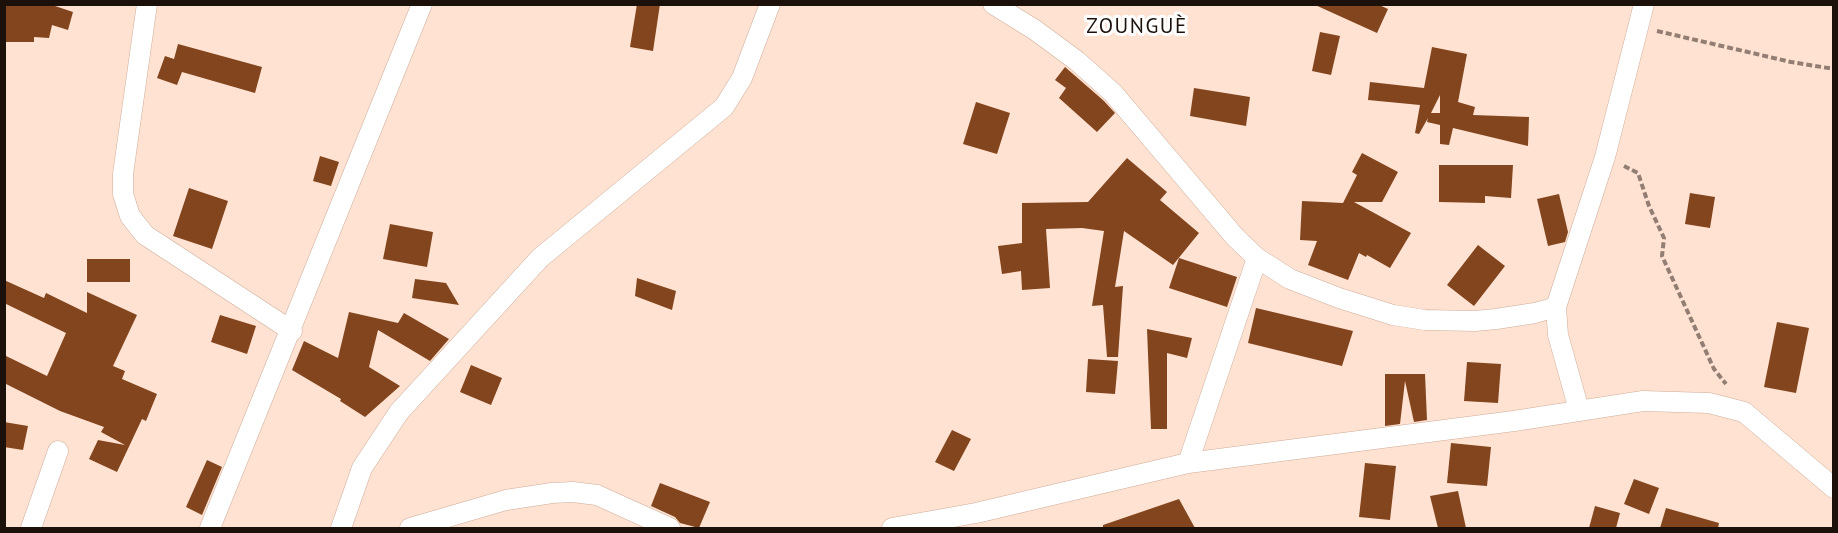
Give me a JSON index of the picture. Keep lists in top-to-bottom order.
{
  "districts": ["ZOUNGUÈ"]
}
